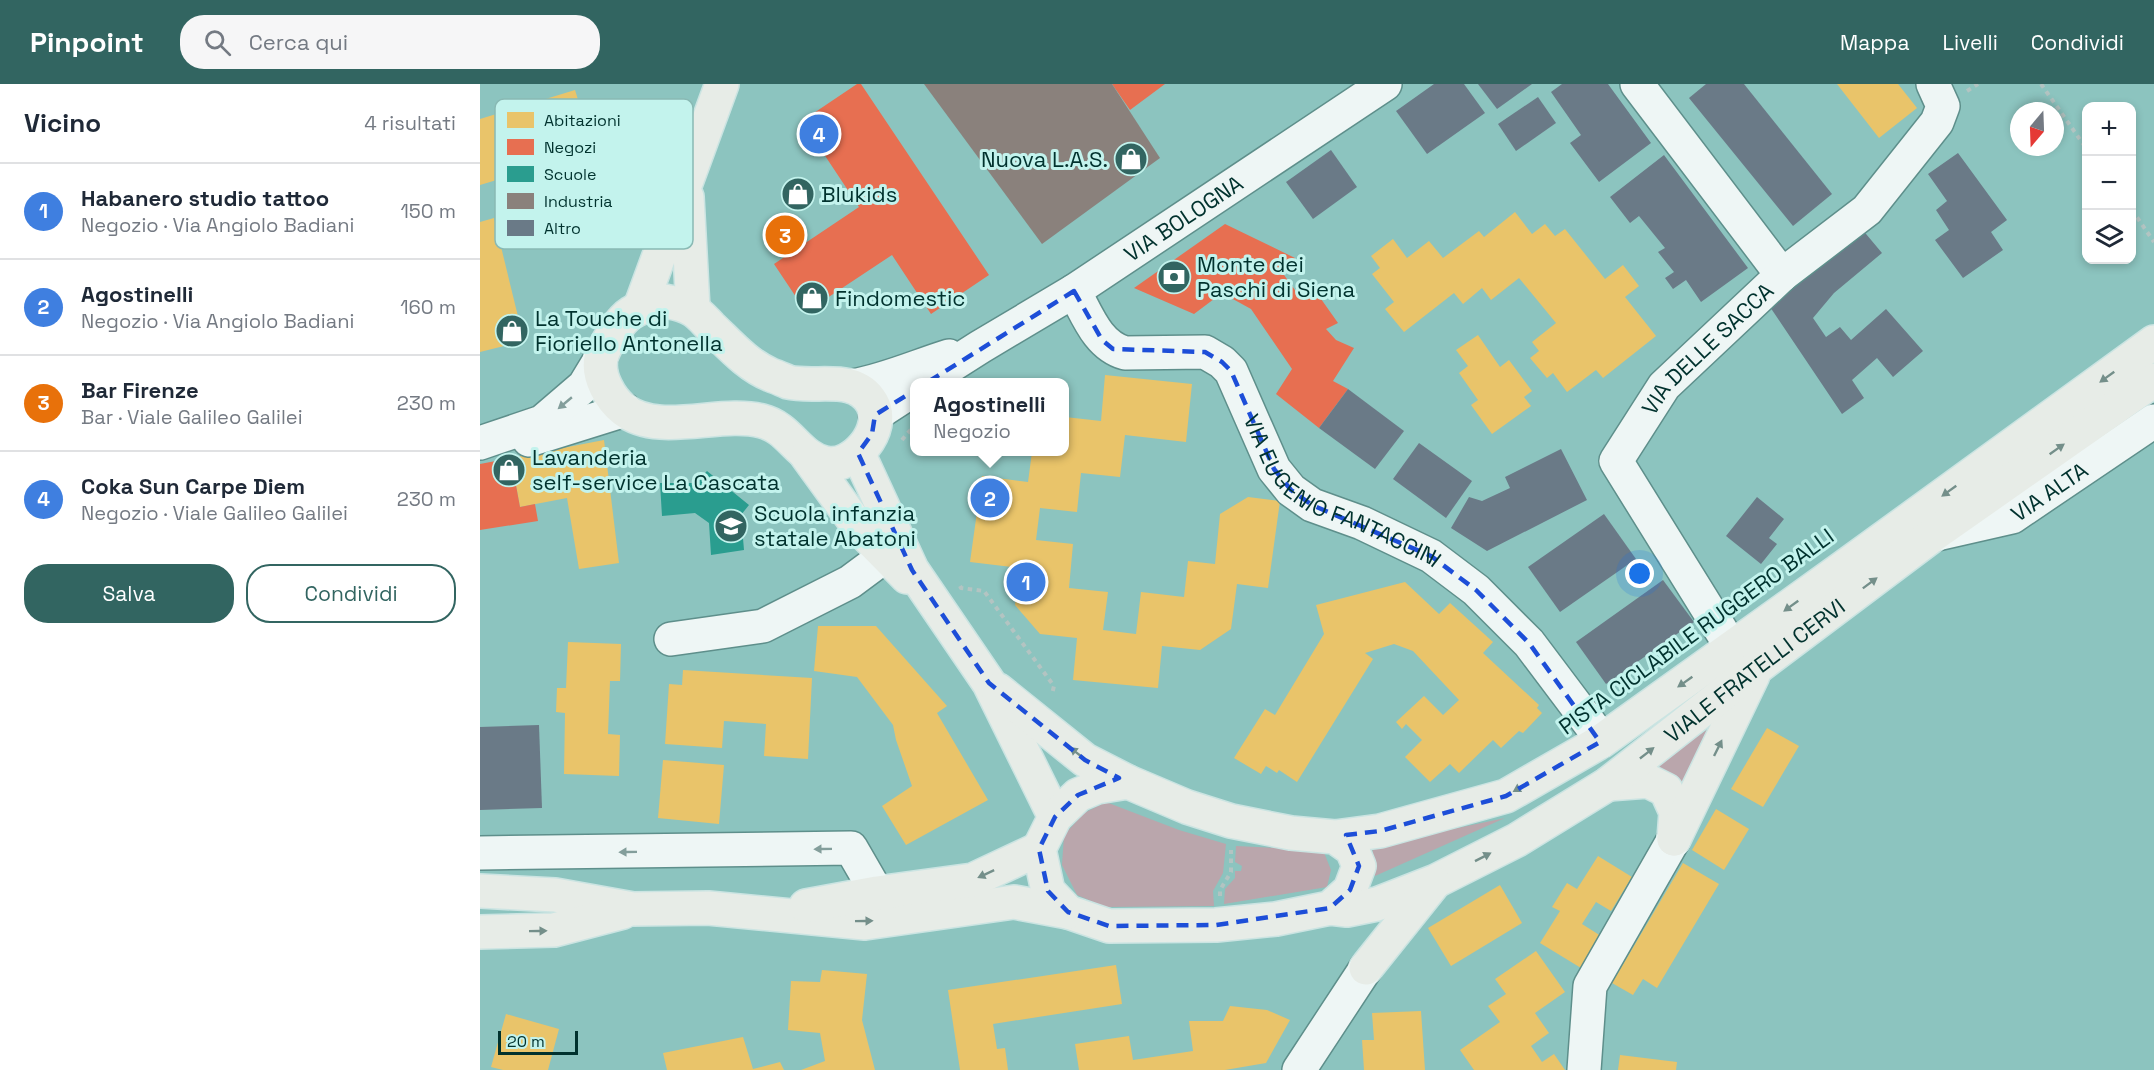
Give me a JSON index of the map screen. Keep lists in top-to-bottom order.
{
  "streets": {
    "main road": ["VIALE FRATELLI CERVI"],
    "street": [
      "VIA BOLOGNA",
      "VIA DELLE SACCA",
      "VIA EUGENIO FANTACCINI",
      "VIA ALTA"
    ]
  },
  "crossings": [
    ["VIA BOLOGNA", "VIA EUGENIO FANTACCINI"],
    ["VIA DELLE SACCA", "VIALE FRATELLI CERVI"],
    ["VIA EUGENIO FANTACCINI", "VIALE FRATELLI CERVI"],
    ["VIA ALTA", "VIALE FRATELLI CERVI"]
  ],
  "places": {
    "shop": [
      "Nuova L.A.S.",
      "Blukids",
      "Findomestic",
      "La Touche di Fioriello Antonella",
      "Lavanderia self-service La Cascata"
    ],
    "bank": ["Monte dei Paschi di Siena"],
    "school or university": ["Scuola infanzia statale Abatoni"]
  },
  "legend": [
    "Abitazioni",
    "Negozi",
    "Scuole",
    "Industria",
    "Altro"
  ],
  "scale_bar": "20 m",
  "north": "bottom",
  "page": {
    "header": "Pinpoint",
    "search": "Cerca qui",
    "nav": ["Mappa", "Livelli", "Condividi"],
    "heading": ["Vicino", "4 risultati"],
    "map_buttons": ["+", "−"],
    "pins": [
      "4",
      "3",
      "2",
      "1"
    ],
    "list": [
      {
        "mark": "1",
        "name": "Habanero studio tattoo",
        "note": "Negozio · Via Angiolo Badiani",
        "value": "150 m"
      },
      {
        "mark": "2",
        "name": "Agostinelli",
        "note": "Negozio · Via Angiolo Badiani",
        "value": "160 m"
      },
      {
        "mark": "3",
        "name": "Bar Firenze",
        "note": "Bar · Viale Galileo Galilei",
        "value": "230 m"
      },
      {
        "mark": "4",
        "name": "Coka Sun Carpe Diem",
        "note": "Negozio · Viale Galileo Galilei",
        "value": "230 m"
      }
    ],
    "popup": ["Agostinelli", "Negozio"],
    "buttons": ["Salva", "Condividi"],
    "scale": "20 m"
  }
}
